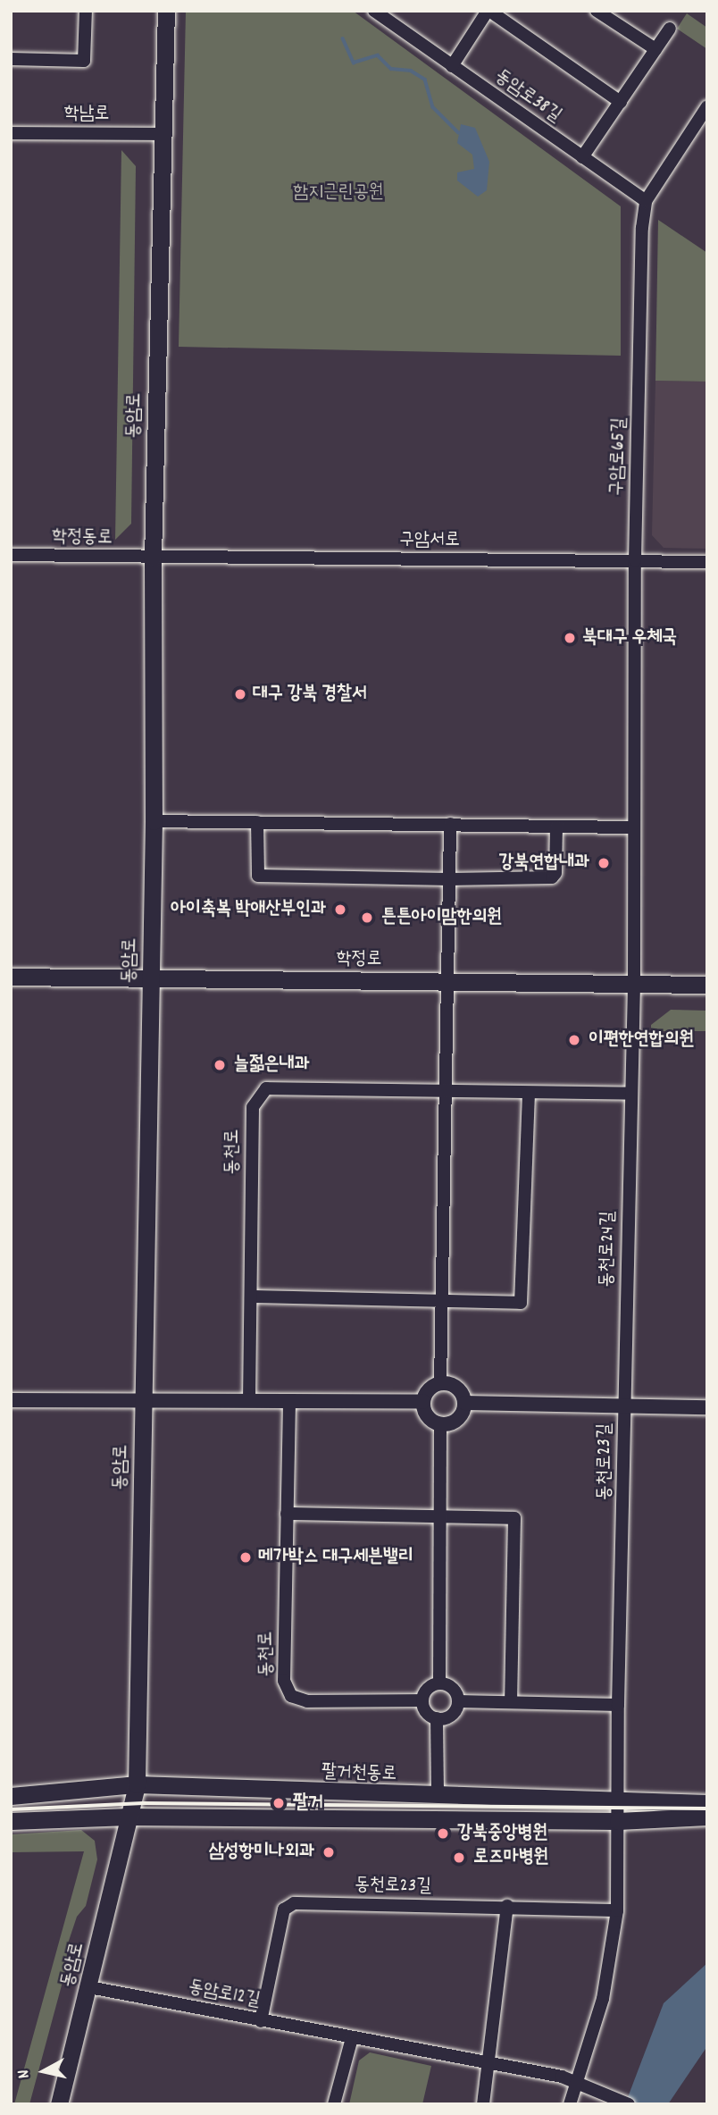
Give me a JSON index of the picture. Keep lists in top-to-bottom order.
{
  "streets": {
    "main road": ["동암로", "학정로", "팔거천동로"],
    "street": [
      "동암로38길",
      "학남로",
      "구암로65길",
      "학정동로",
      "구암서로",
      "동천로",
      "동천로24길",
      "동천로23길",
      "동암로12길"
    ]
  },
  "crossings": [
    ["동암로38길", "구암로65길"],
    ["학남로", "동암로"],
    ["동암로", "학정동로"],
    ["동암로", "구암서로"],
    ["동암로", "학정로"],
    ["동암로", "팔거천동로"],
    ["동암로", "동암로12길"],
    ["구암로65길", "구암서로"],
    ["구암로65길", "학정로"],
    ["구암로65길", "동천로24길"],
    ["학정동로", "구암서로"],
    ["학정로", "동천로24길"],
    ["동천로24길", "동천로23길"],
    ["동천로23길", "팔거천동로"],
    ["동천로23길", "동암로12길"]
  ],
  "parks": ["함지근린공원"],
  "places": [
    "북대구 우체국",
    "대구 강북 경찰서",
    "강북연합내과",
    "아이축복 박애산부인과",
    "튼튼아이맘한의원",
    "이편한연합의원",
    "늘젊은내과",
    "메가박스 대구세븐밸리",
    "팔거",
    "강북중앙병원",
    "삼성항미나외과",
    "로즈마병원"
  ],
  "north": "left"
}
